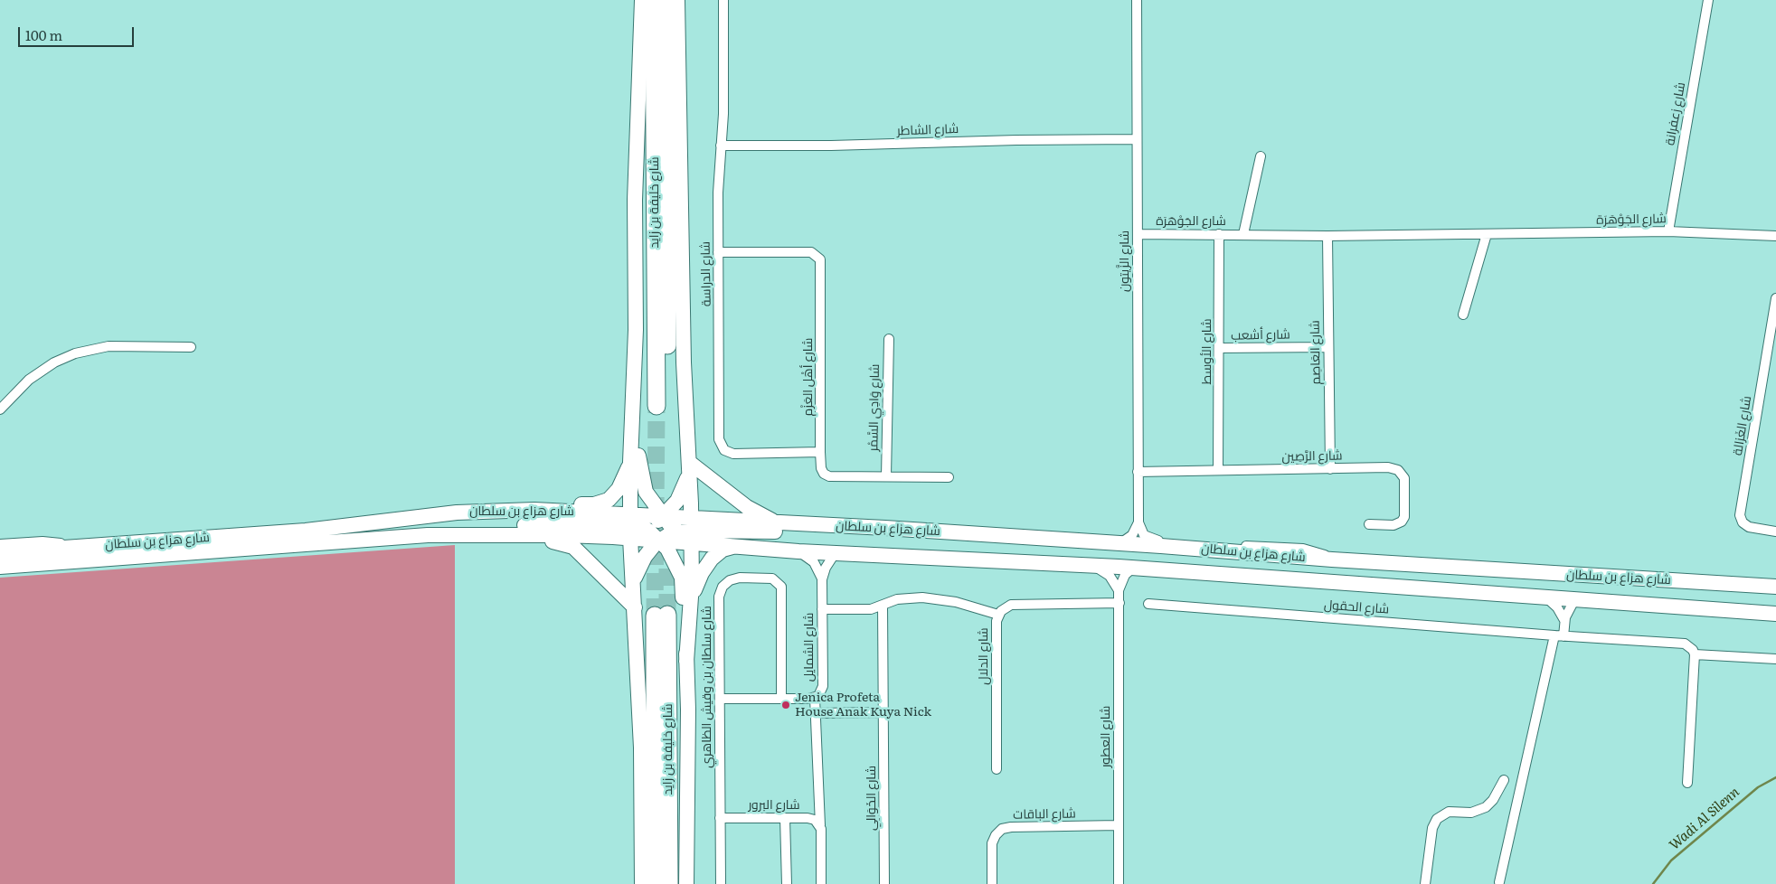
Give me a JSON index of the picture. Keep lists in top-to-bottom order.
{
  "streets": {
    "highway": ["شارع خليفة بن زايد"],
    "main road": ["شارع هزاع بن سلطان"],
    "street": [
      "شارع زعفرانة",
      "شارع الشاطر",
      "شارع الجَوْهَرَة",
      "شارع الزَّيتون",
      "شارع الدراسة",
      "شارع أشعب",
      "شارع الأوسط",
      "شارع العَاصِم",
      "شارع أهْل العَزْم",
      "شارع وَادِي السَّمْر",
      "شارع الغَزالة",
      "شارع الرَّصِين",
      "شارع الحقول",
      "شارع الشمايل",
      "شارع الدلال",
      "شارع سلطان بن وقيش الظاهري",
      "شارع العطور",
      "شارع الخَوَالِي",
      "شارع البرور",
      "شارع الباقات"
    ]
  },
  "crossings": [
    ["شارع زعفرانة", "شارع الجَوْهَرَة"],
    ["شارع الشاطر", "شارع الزَّيتون"],
    ["شارع الشاطر", "شارع الدراسة"],
    ["شارع الجَوْهَرَة", "شارع الزَّيتون"],
    ["شارع الجَوْهَرَة", "شارع الأوسط"],
    ["شارع الجَوْهَرَة", "شارع العَاصِم"],
    ["شارع الزَّيتون", "شارع الرَّصِين"],
    ["شارع الدراسة", "شارع أهْل العَزْم"],
    ["شارع أشعب", "شارع الأوسط"],
    ["شارع أشعب", "شارع العَاصِم"],
    ["شارع الأوسط", "شارع الرَّصِين"],
    ["شارع العَاصِم", "شارع الرَّصِين"],
    ["شارع أهْل العَزْم", "شارع وَادِي السَّمْر"],
    ["شارع هزاع بن سلطان", "شارع الشمايل"],
    ["شارع هزاع بن سلطان", "شارع العطور"],
    ["شارع الشمايل", "شارع سلطان بن وقيش الظاهري"],
    ["شارع الدلال", "شارع العطور"],
    ["شارع سلطان بن وقيش الظاهري", "شارع البرور"],
    ["شارع العطور", "شارع الباقات"]
  ],
  "water": ["Wadi Al Silenn"],
  "places": ["Jenica Profeta House Anak Kuya Nick"],
  "scale_bar": "100 m"
}
